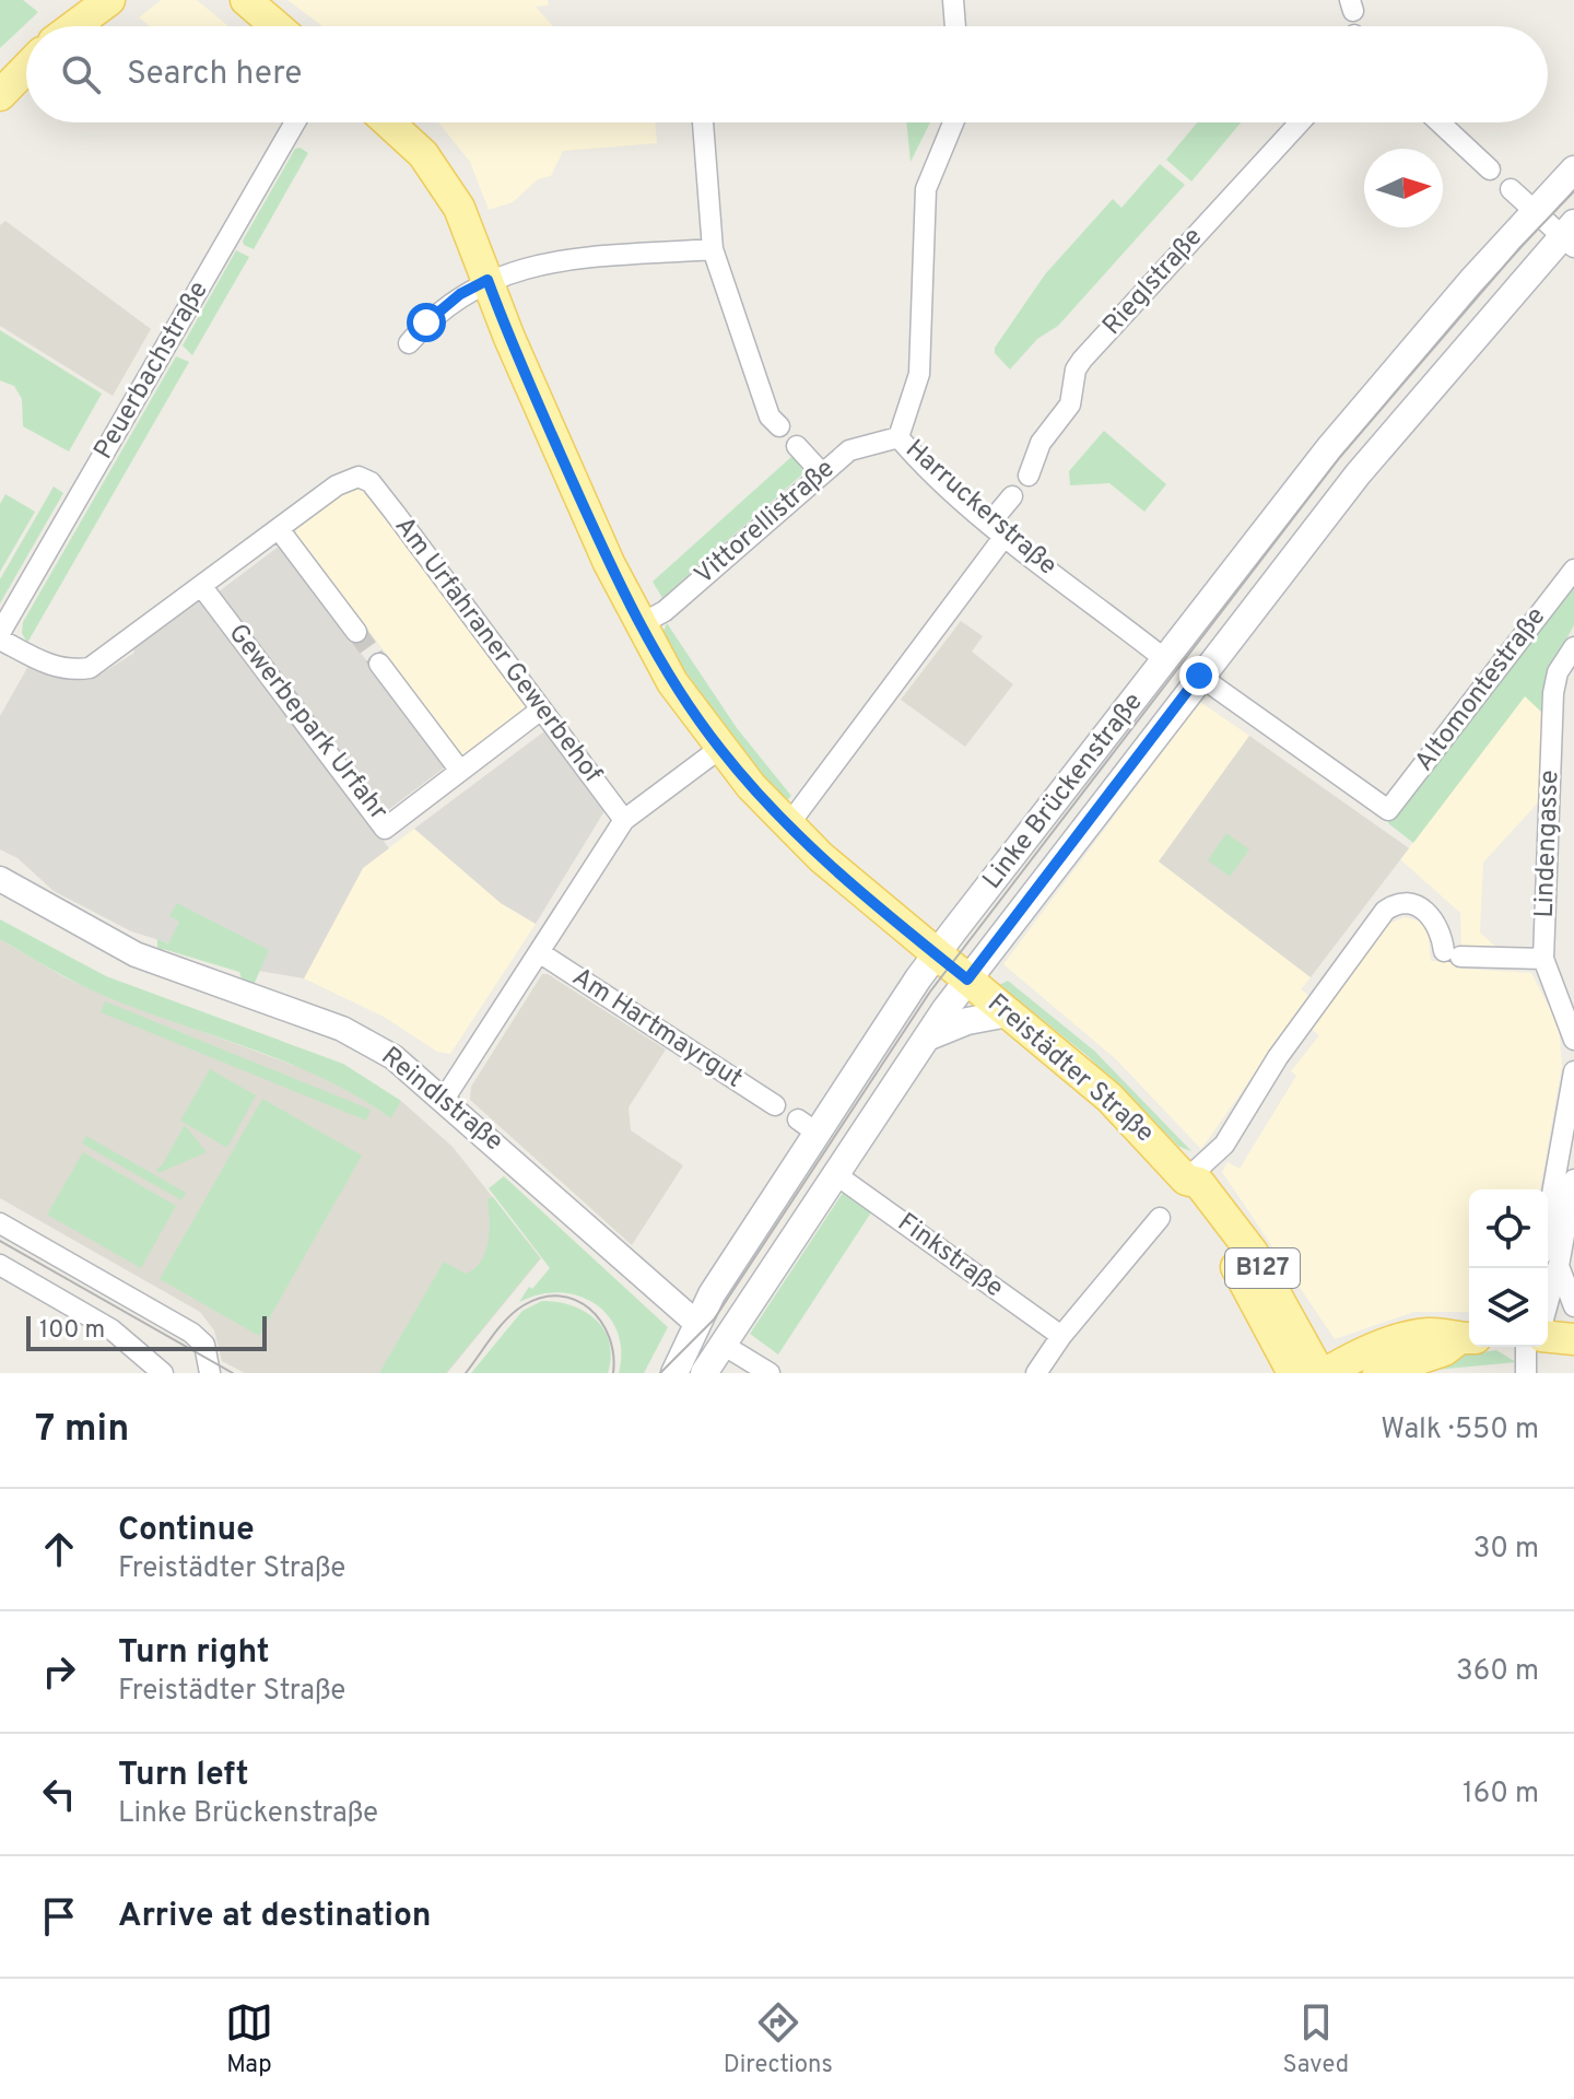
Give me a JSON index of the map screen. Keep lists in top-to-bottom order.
{
  "streets": {
    "main road": ["Linke Brückenstraße", "Freistädter Straße", "B127"],
    "street": [
      "Rieglstraße",
      "Peuerbachstraße",
      "Harruckerstraße",
      "Vittorellistraße",
      "Am Urfahraner Gewerbehof",
      "Altomontestraße",
      "Gewerbepark Urfahr",
      "Lindengasse",
      "Am Hartmayrgut",
      "Reindlstraße",
      "Finkstraße"
    ]
  },
  "crossings": [
    ["Harruckerstraße", "Vittorellistraße"],
    ["Harruckerstraße", "Linke Brückenstraße"],
    ["Vittorellistraße", "Freistädter Straße"],
    ["Am Urfahraner Gewerbehof", "Gewerbepark Urfahr"],
    ["Altomontestraße", "Linke Brückenstraße"],
    ["Linke Brückenstraße", "Freistädter Straße"],
    ["Linke Brückenstraße", "Reindlstraße"],
    ["Linke Brückenstraße", "Finkstraße"]
  ],
  "scale_bar": "100 m",
  "north": "right",
  "page": {
    "search": "Search here",
    "scale": "100 m",
    "heading": ["7 min", "Walk · 550 m"],
    "list": [
      ["Continue", "Freistädter Straße", "30 m"],
      ["Turn right", "Freistädter Straße", "360 m"],
      ["Turn left", "Linke Brückenstraße", "160 m"],
      "Arrive at destination"
    ],
    "nav": ["Map", "Directions", "Saved"]
  }
}
